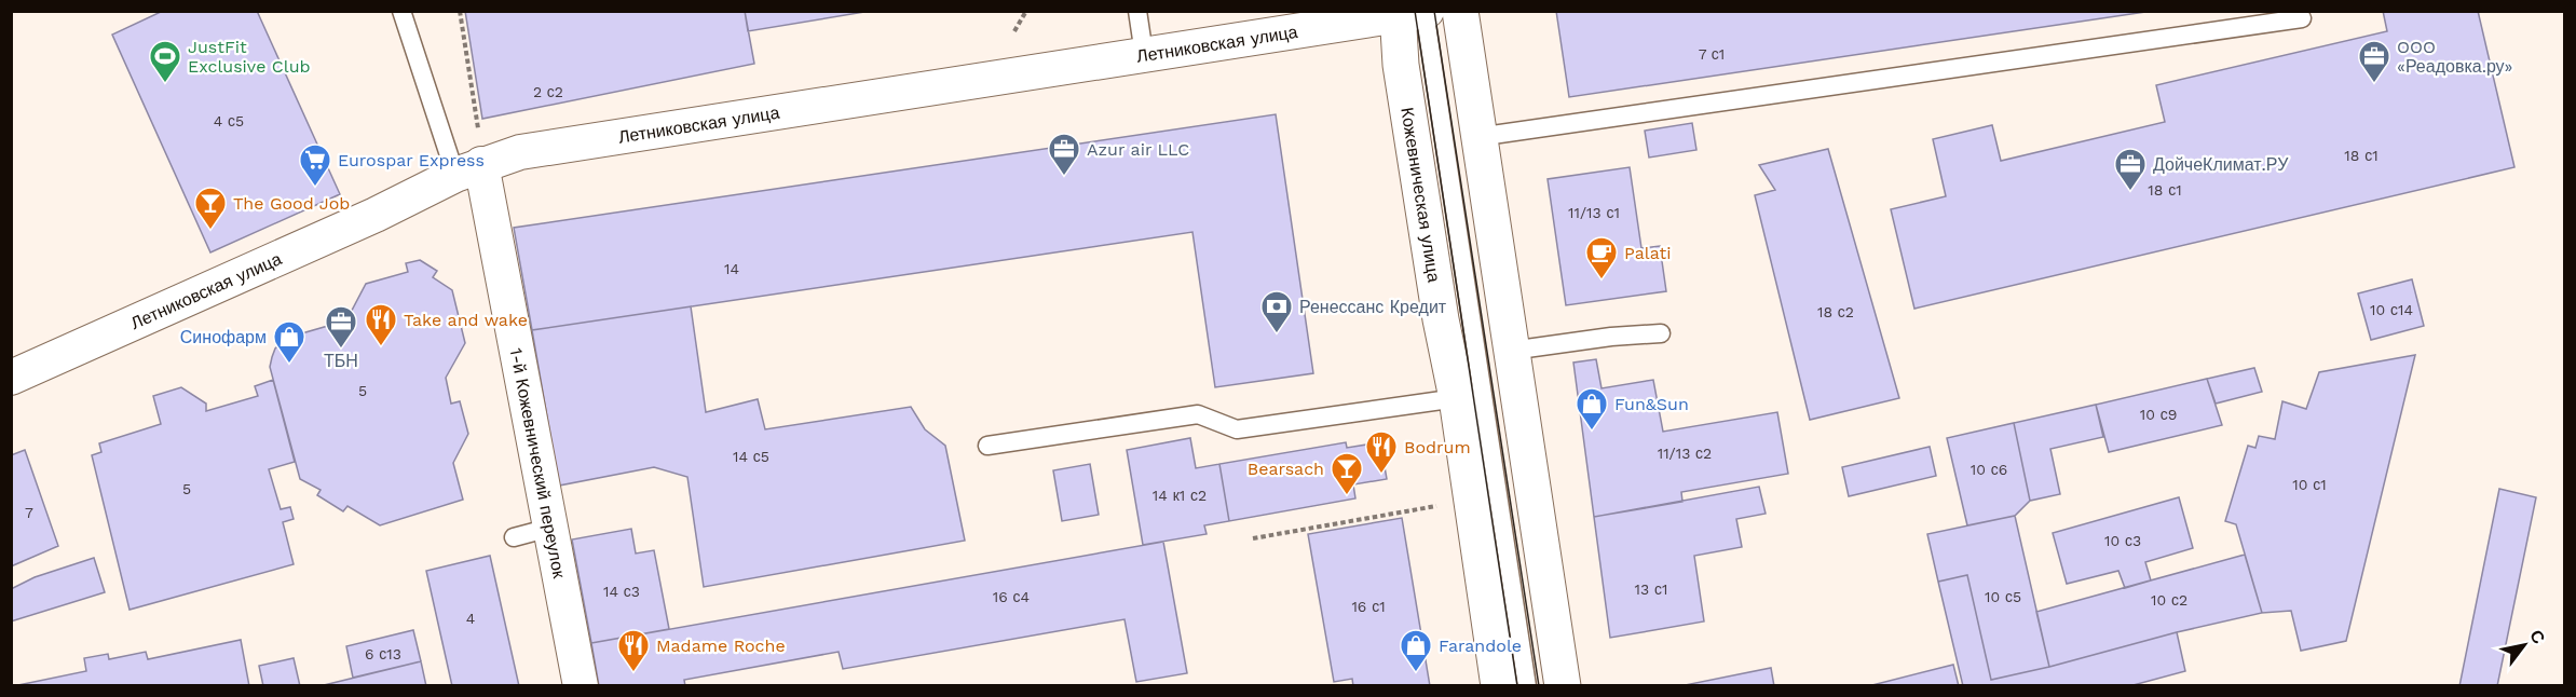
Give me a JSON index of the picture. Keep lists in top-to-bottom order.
{
  "streets": {
    "main road": ["Кожевническая улица"],
    "street": ["Летниковская улица", "1-й Кожевнический переулок"]
  },
  "crossings": [
    ["Летниковская улица", "Кожевническая улица"],
    ["Летниковская улица", "1-й Кожевнический переулок"]
  ],
  "places": {
    "sports": ["JustFit Exclusive Club"],
    "office": [
      "OOO «Реадовка.ру»",
      "Azur air LLC",
      "ДойчеКлимат.РУ",
      "ТБН"
    ],
    "supermarket": ["Eurospar Express"],
    "bar": ["The Good Job", "Bearsach"],
    "cafe": ["Palati"],
    "bank": ["Ренессанс Кредит"],
    "restaurant": ["Take and wake", "Bodrum", "Madame Roche"],
    "shop": ["Синофарм", "Fun&Sun", "Farandole"]
  },
  "house_numbers": [
    "7 с1",
    "2 с2",
    "4 с5",
    "18 с1",
    "18 с1",
    "11/13 с1",
    "14",
    "10 с14",
    "18 с2",
    "5",
    "10 с9",
    "11/13 с2",
    "14 с5",
    "10 с6",
    "10 с1",
    "5",
    "14 к1 с2",
    "7",
    "10 с3",
    "13 с1",
    "14 с3",
    "16 с4",
    "10 с5",
    "10 с2",
    "16 с1",
    "4",
    "6 с13"
  ],
  "north": "top right"
}
